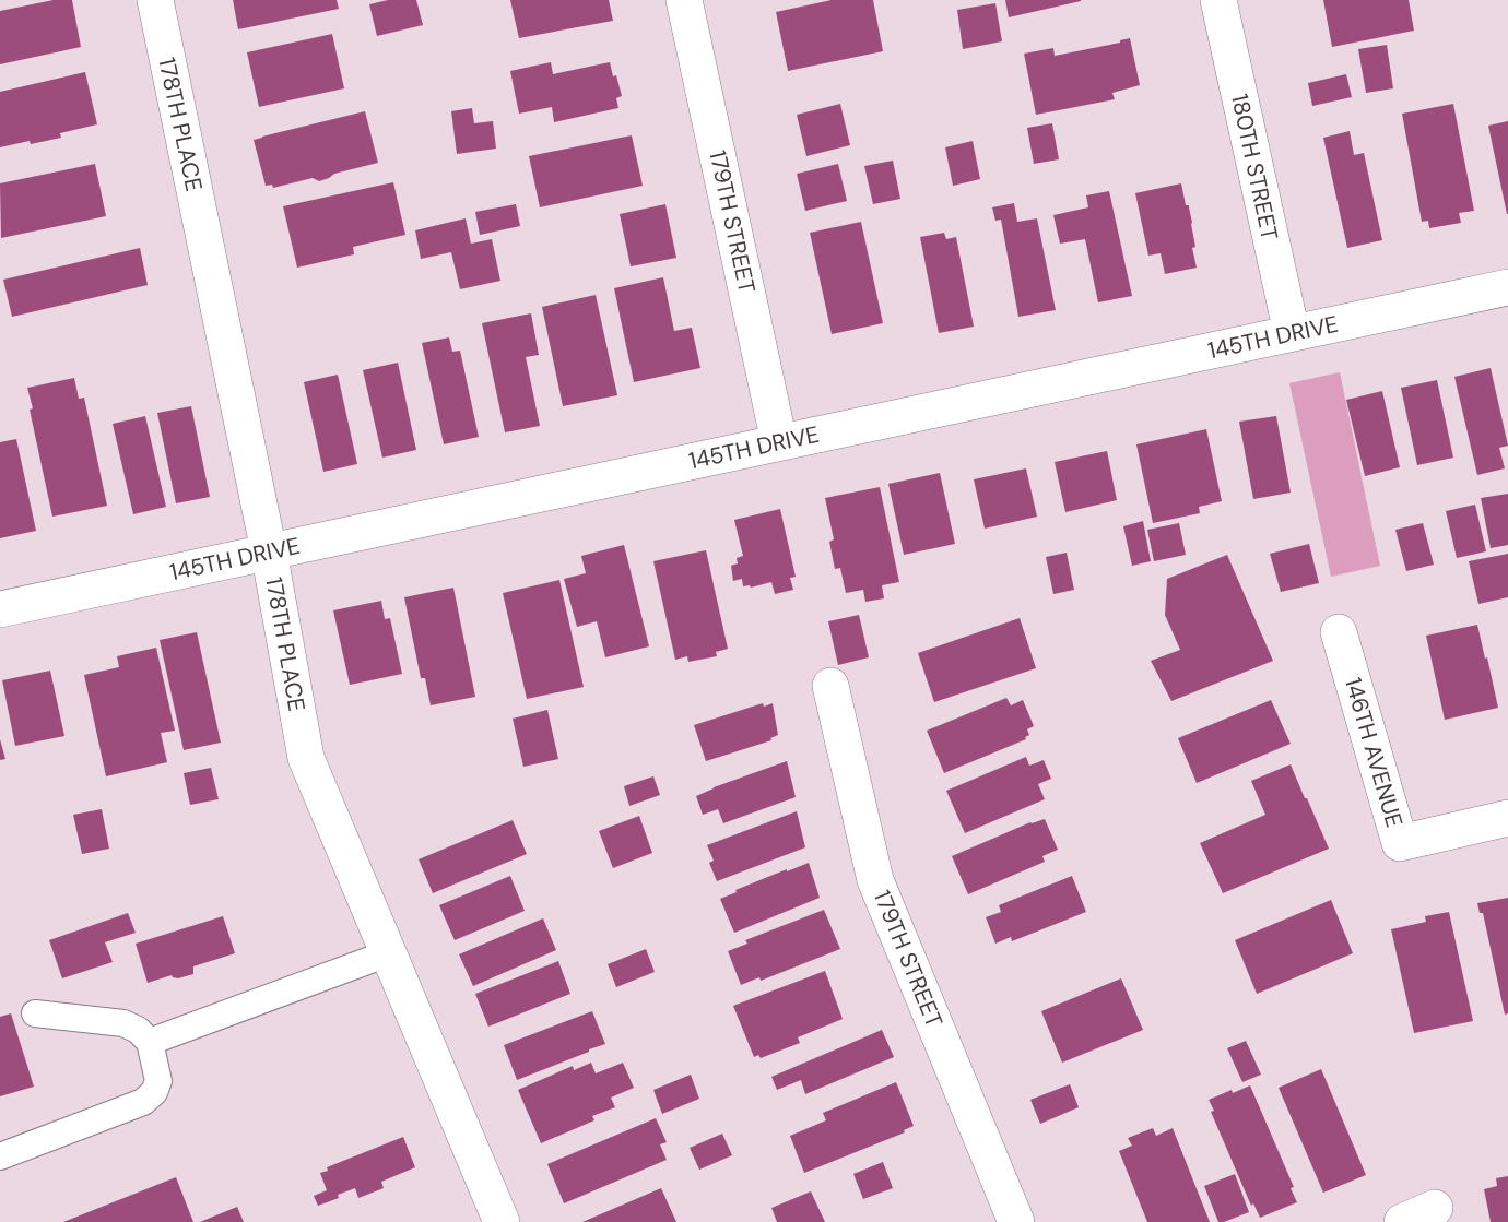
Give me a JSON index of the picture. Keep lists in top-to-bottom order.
{
  "streets": {
    "street": [
      "178TH PLACE",
      "180TH STREET",
      "179TH STREET",
      "145TH DRIVE",
      "146TH AVENUE"
    ]
  },
  "crossings": [
    ["178TH PLACE", "145TH DRIVE"],
    ["180TH STREET", "145TH DRIVE"],
    ["179TH STREET", "145TH DRIVE"]
  ]
}
